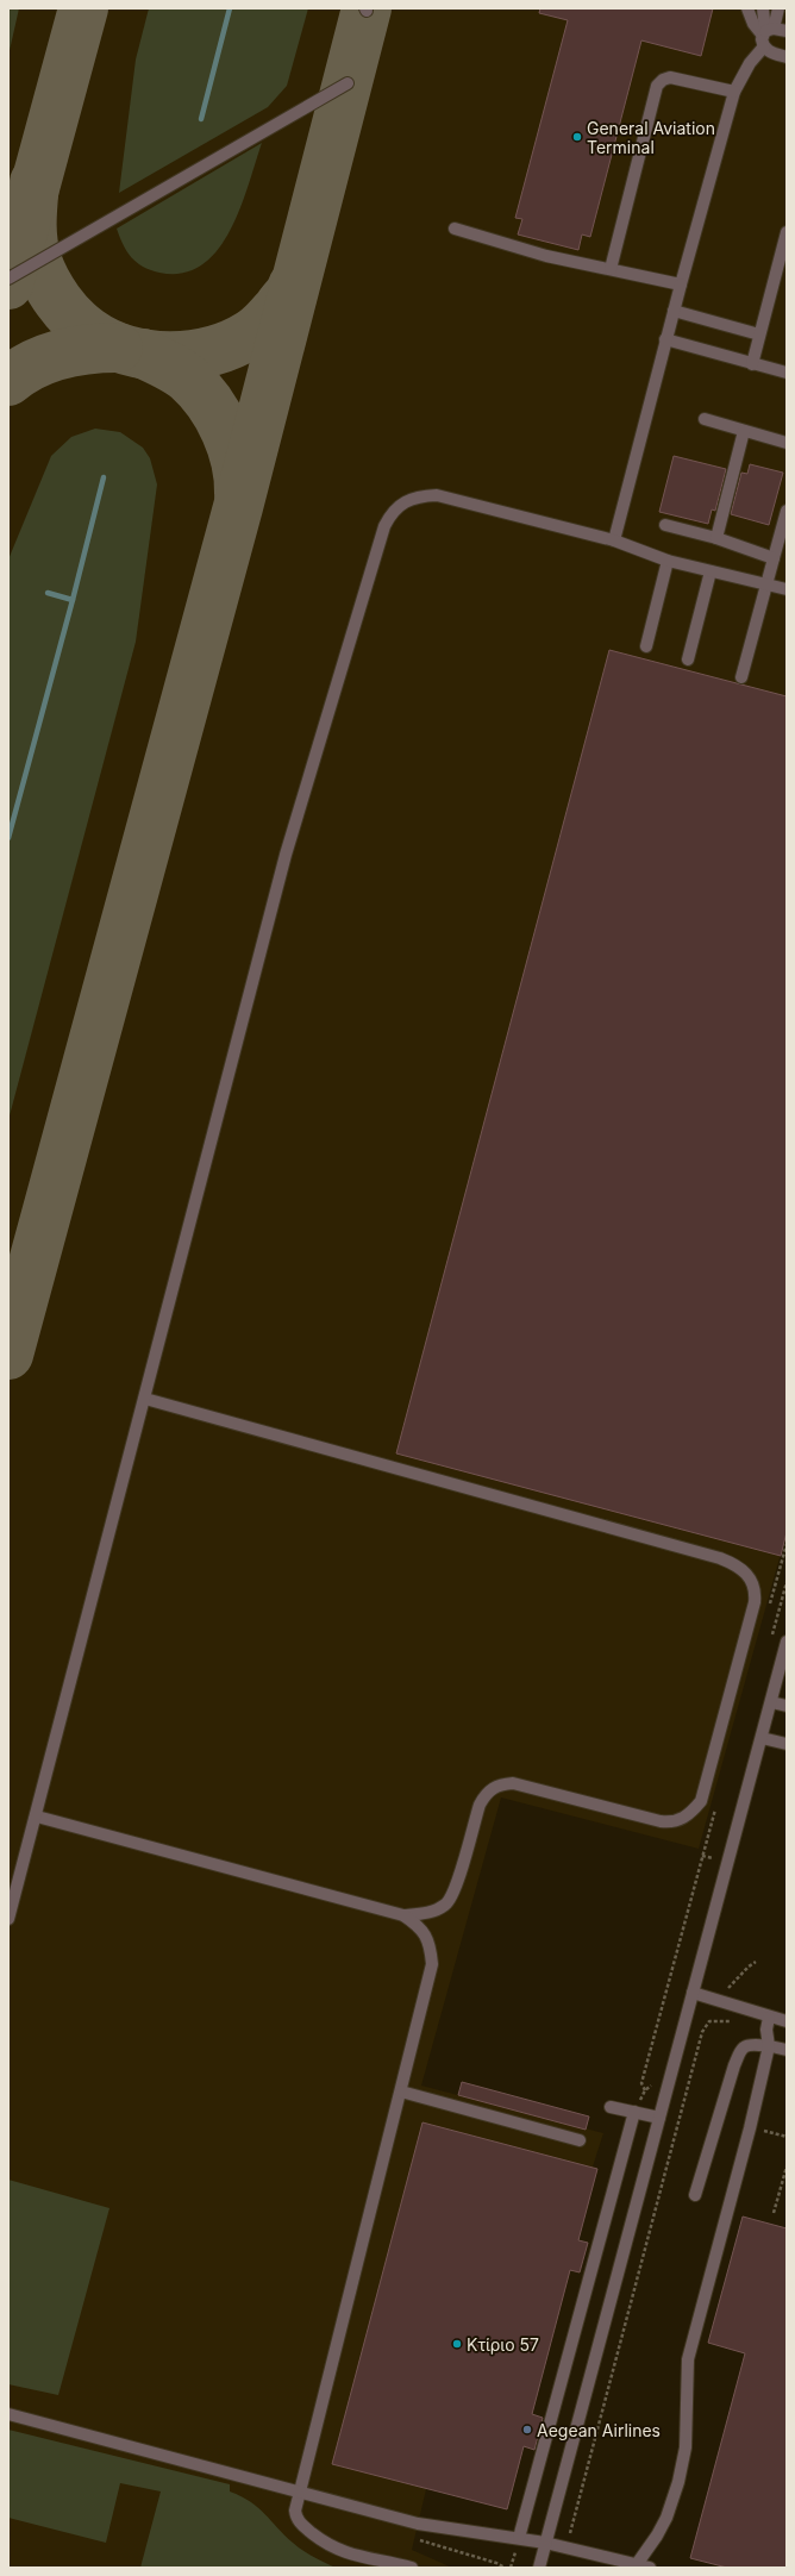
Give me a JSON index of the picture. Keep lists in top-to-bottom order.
{
  "places": ["General Aviation Terminal", "Κτίριο 57", "Aegean Airlines"]
}
